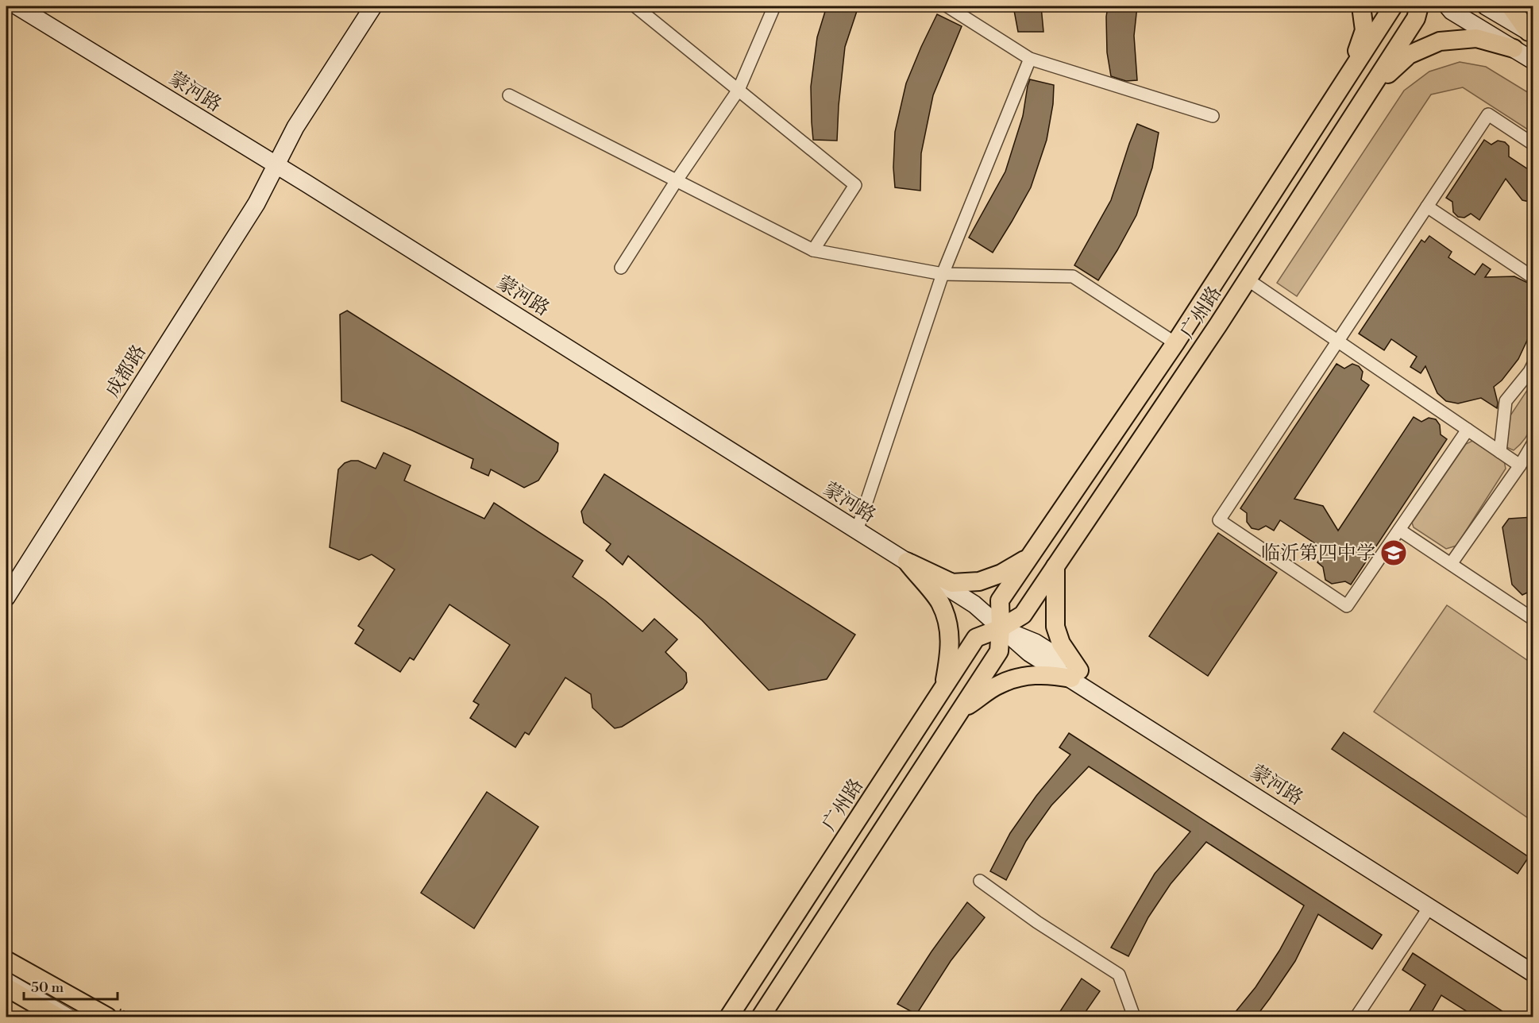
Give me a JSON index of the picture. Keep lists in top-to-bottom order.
{
  "streets": {
    "main road": ["广州路"],
    "street": ["蒙河路", "成都路"]
  },
  "crossings": [
    ["蒙河路", "广州路"],
    ["蒙河路", "成都路"]
  ],
  "places": {
    "school or university": ["临沂第四中学"]
  },
  "scale_bar": "50 m"
}
